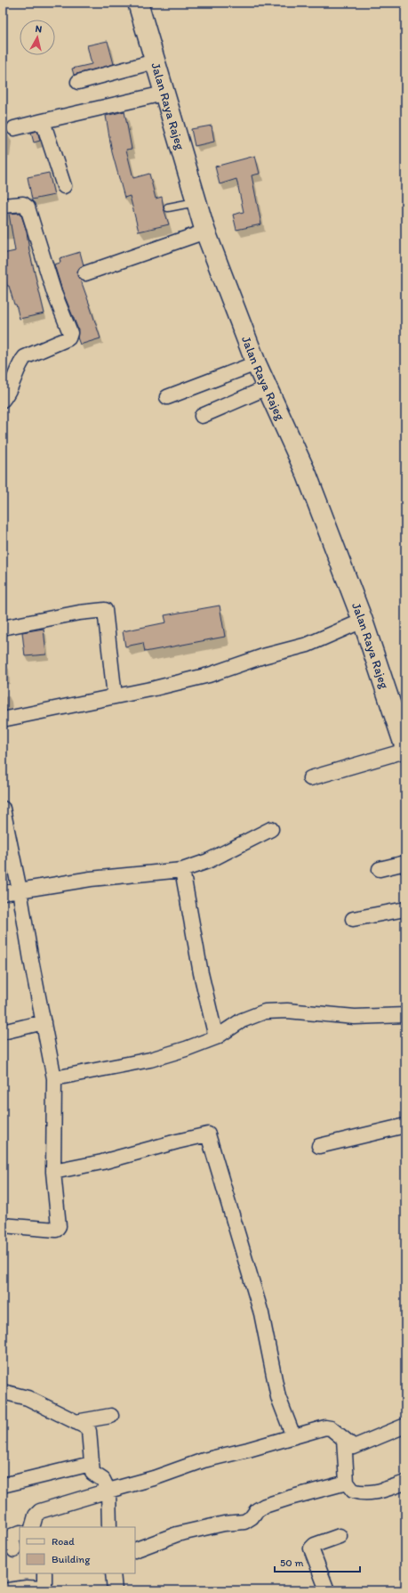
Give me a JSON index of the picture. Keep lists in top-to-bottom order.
{
  "streets": {
    "main road": ["Jalan Raya Rajeg"]
  },
  "legend": ["Road", "Building"],
  "scale_bar": "50 m",
  "north": "top"
}
